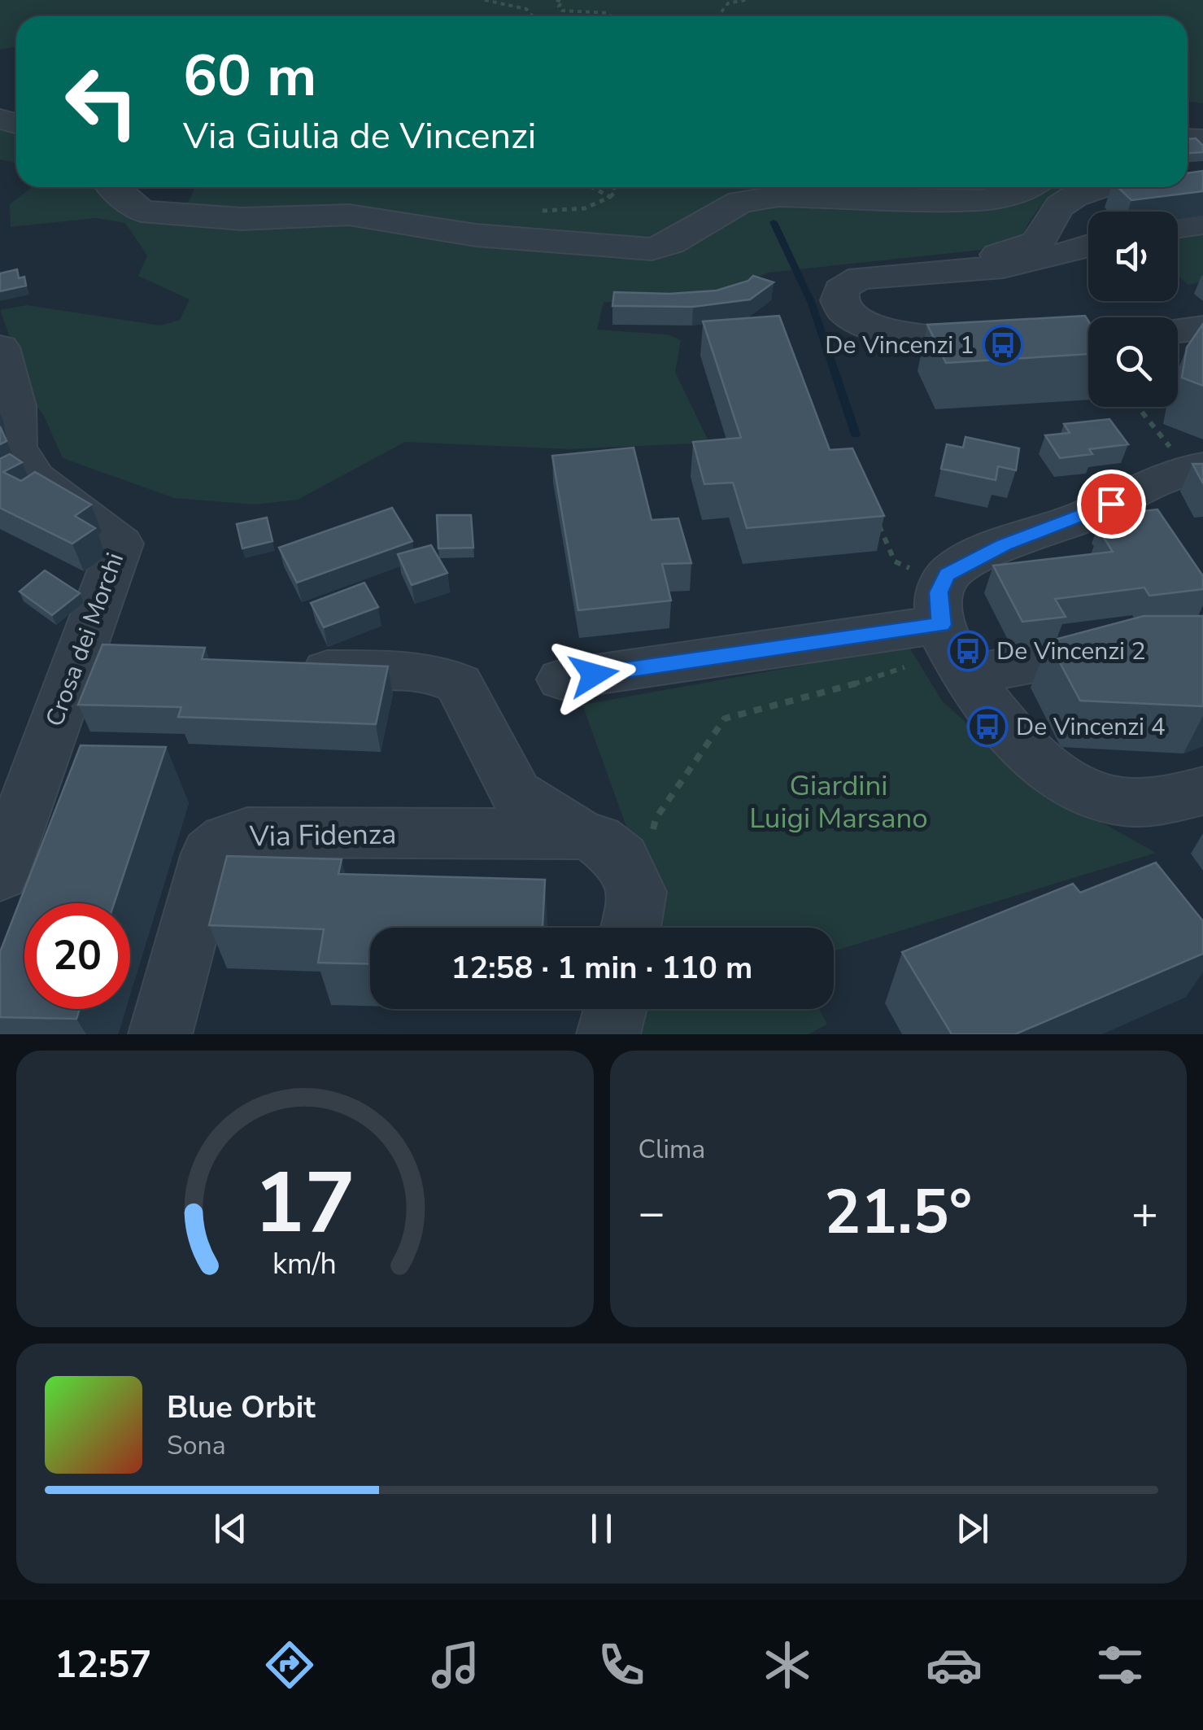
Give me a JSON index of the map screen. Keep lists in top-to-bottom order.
{
  "streets": {
    "street": ["Crosa dei Morchi", "Via Fidenza"]
  },
  "parks": ["Giardini Luigi Marsano"],
  "places": {
    "bus stop": ["De Vincenzi 1", "De Vincenzi 2", "De Vincenzi 4"]
  },
  "page": {
    "turn": ["60 m", "Via Giulia de Vincenzi"],
    "limit": "20",
    "trip": "12:58 · 1 min · 110 m",
    "tile": "Clima",
    "heat": ["−", "21.5°", "+"],
    "song": ["Blue Orbit", "Sona"],
    "tabs": "12:57",
    "gauge": ["17", "km/h"]
  }
}
